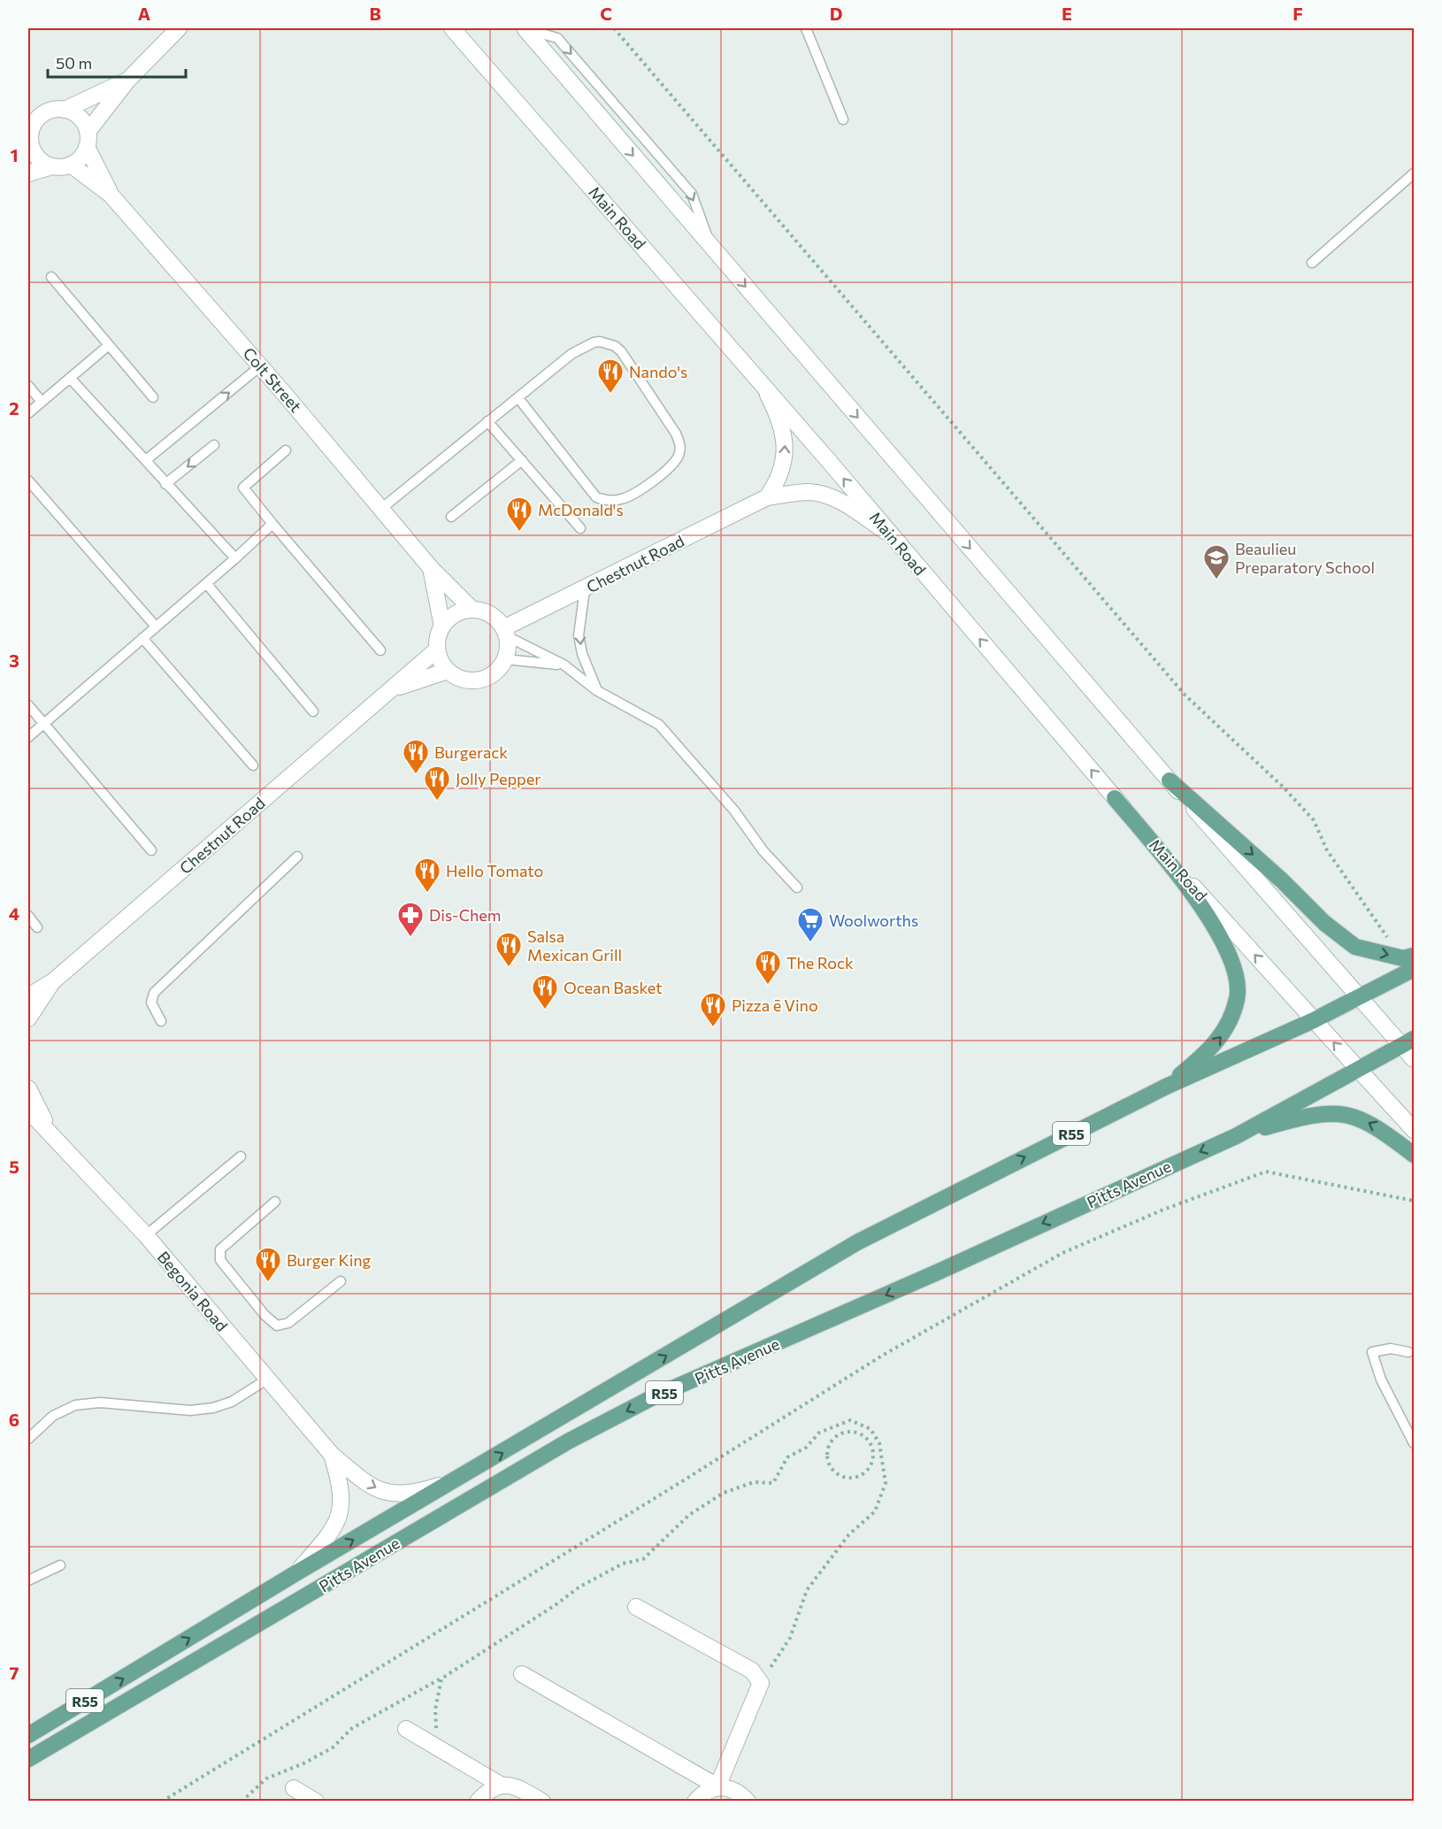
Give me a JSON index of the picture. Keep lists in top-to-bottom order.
{
  "streets": {
    "main road": ["R55", "Pitts Avenue"],
    "street": [
      "Main Road",
      "Colt Street",
      "Chestnut Road",
      "Begonia Road"
    ]
  },
  "crossings": [
    ["Main Road", "Chestnut Road"],
    ["Main Road", "R55"],
    ["Main Road", "Pitts Avenue"],
    ["Colt Street", "Chestnut Road"],
    ["R55", "Pitts Avenue"]
  ],
  "places": {
    "restaurant": [
      "Nando's",
      "McDonald's",
      "Burgerack",
      "Jolly Pepper",
      "Hello Tomato",
      "Salsa Mexican Grill",
      "The Rock",
      "Ocean Basket",
      "Pizza ē Vino",
      "Burger King"
    ],
    "school or university": ["Beaulieu Preparatory School"],
    "pharmacy": ["Dis-Chem"],
    "supermarket": ["Woolworths"]
  },
  "scale_bar": "50 m",
  "grid": {
    "columns": [
      "A",
      "B",
      "C",
      "D",
      "E",
      "F"
    ],
    "rows": [
      "1",
      "2",
      "3",
      "4",
      "5",
      "6",
      "7"
    ]
  }
}
